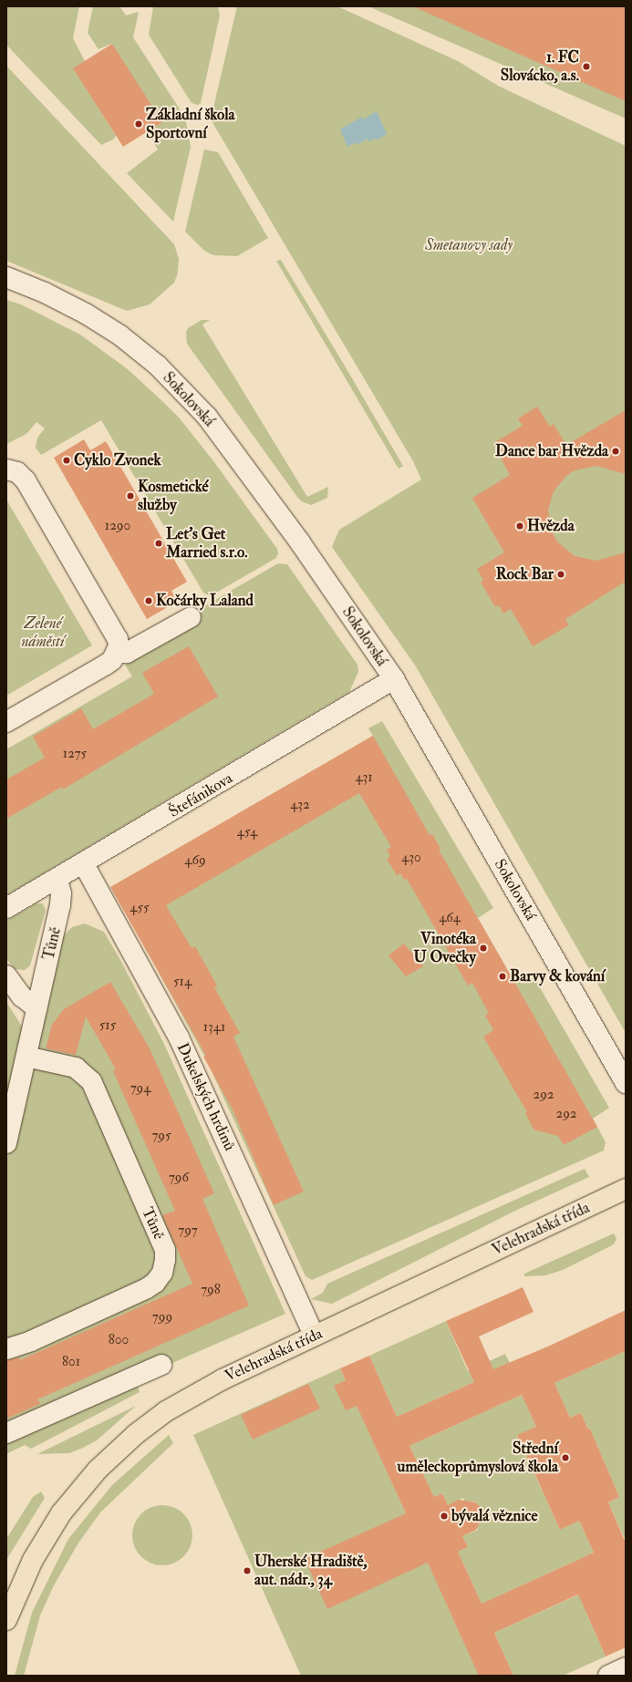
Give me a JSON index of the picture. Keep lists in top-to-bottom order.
{
  "streets": {
    "main road": ["Velehradská třída"],
    "street": [
      "Sokolovská",
      "Štefánikova",
      "Tůně",
      "Dukelských hrdinů"
    ]
  },
  "crossings": [
    ["Sokolovská", "Štefánikova"],
    ["Štefánikova", "Tůně"],
    ["Štefánikova", "Dukelských hrdinů"],
    ["Dukelských hrdinů", "Velehradská třída"]
  ],
  "parks": ["Smetanovy sady", "Zelené náměstí"],
  "places": [
    "1. FC Slovácko, a.s.",
    "Základní škola Sportovní",
    "Dance bar Hvězda",
    "Cyklo Zvonek",
    "Kosmetické služby",
    "Hvězda",
    "Let's Get Married s.r.o.",
    "Rock Bar",
    "Kočárky Laland",
    "Vinotéka U Ovečky",
    "Barvy & kování",
    "Střední uměleckoprůmyslová škola",
    "bývalá věznice",
    "Uherské Hradiště, aut. nádr., 34"
  ],
  "house_numbers": [
    "1290",
    "1275",
    "431",
    "432",
    "454",
    "430",
    "469",
    "455",
    "464",
    "514",
    "515",
    "1341",
    "794",
    "292",
    "292",
    "795",
    "796",
    "797",
    "798",
    "799",
    "800",
    "801"
  ]
}
